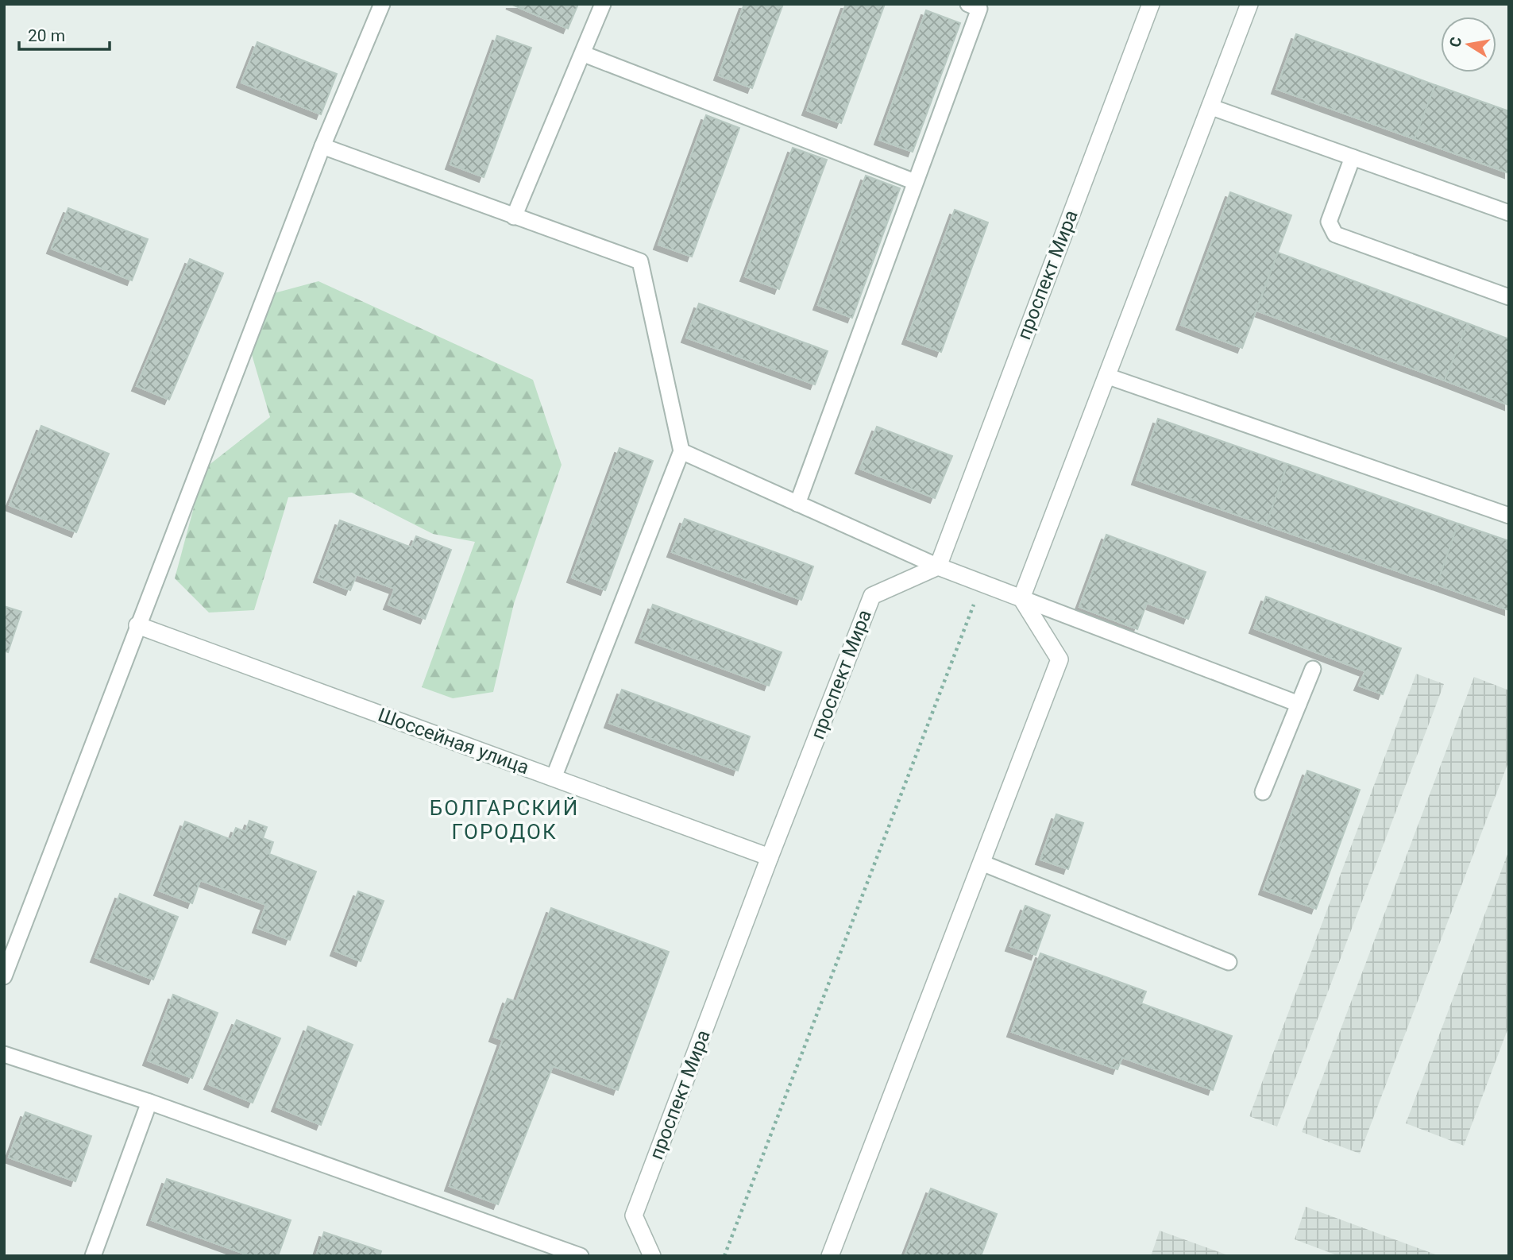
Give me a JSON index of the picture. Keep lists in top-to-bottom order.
{
  "streets": {
    "street": ["проспект Мира", "Шоссейная улица"]
  },
  "crossings": [
    ["проспект Мира", "Шоссейная улица"]
  ],
  "districts": ["БОЛГАРСКИЙ ГОРОДОК"],
  "scale_bar": "20 m",
  "north": "left"
}
